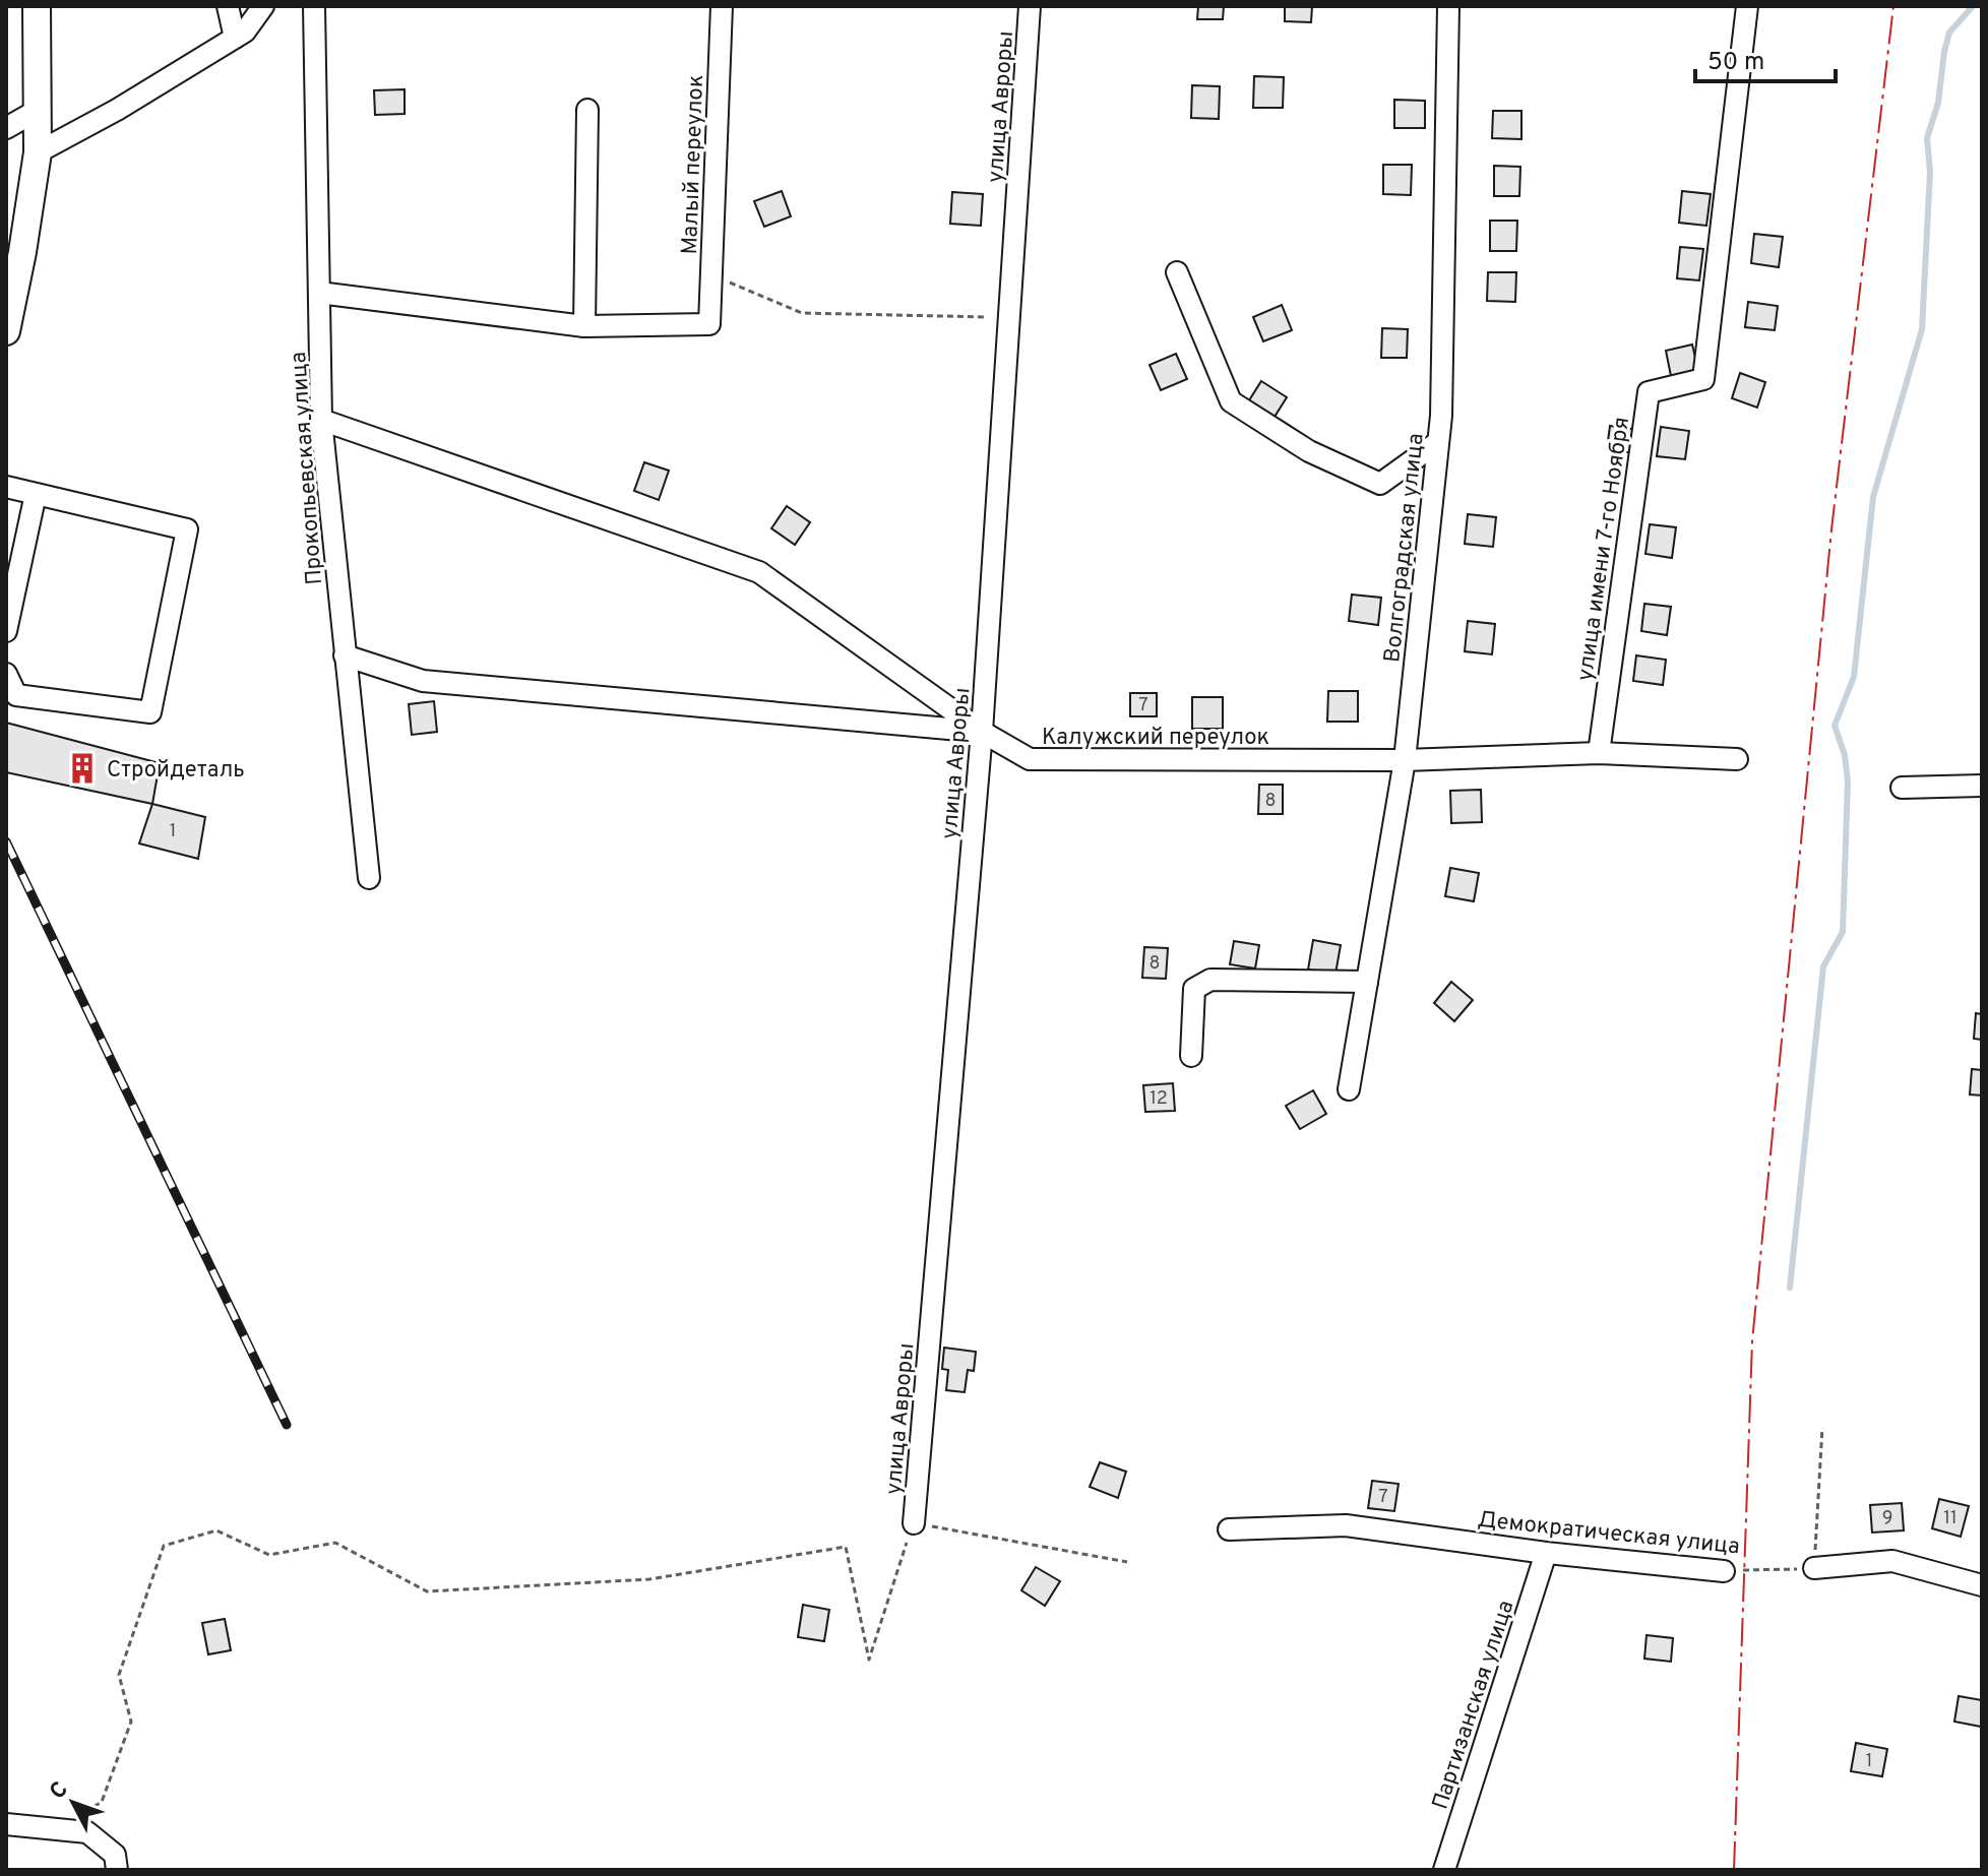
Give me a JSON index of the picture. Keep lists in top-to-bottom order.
{
  "streets": {
    "street": [
      "улица Авроры",
      "Малый переулок",
      "Прокопьевская улица",
      "Волгоградская улица",
      "улица имени 7-го Ноября",
      "Калужский переулок",
      "Демократическая улица",
      "Партизанская улица"
    ]
  },
  "crossings": [
    ["улица Авроры", "Калужский переулок"],
    ["Прокопьевская улица", "Калужский переулок"],
    ["Волгоградская улица", "Калужский переулок"],
    ["улица имени 7-го Ноября", "Калужский переулок"],
    ["Демократическая улица", "Партизанская улица"]
  ],
  "places": {
    "building": ["Стройдеталь"]
  },
  "house_numbers": [
    "7",
    "8",
    "1",
    "8",
    "12",
    "7",
    "9",
    "11",
    "1"
  ],
  "scale_bar": "50 m",
  "north": "top left"
}
